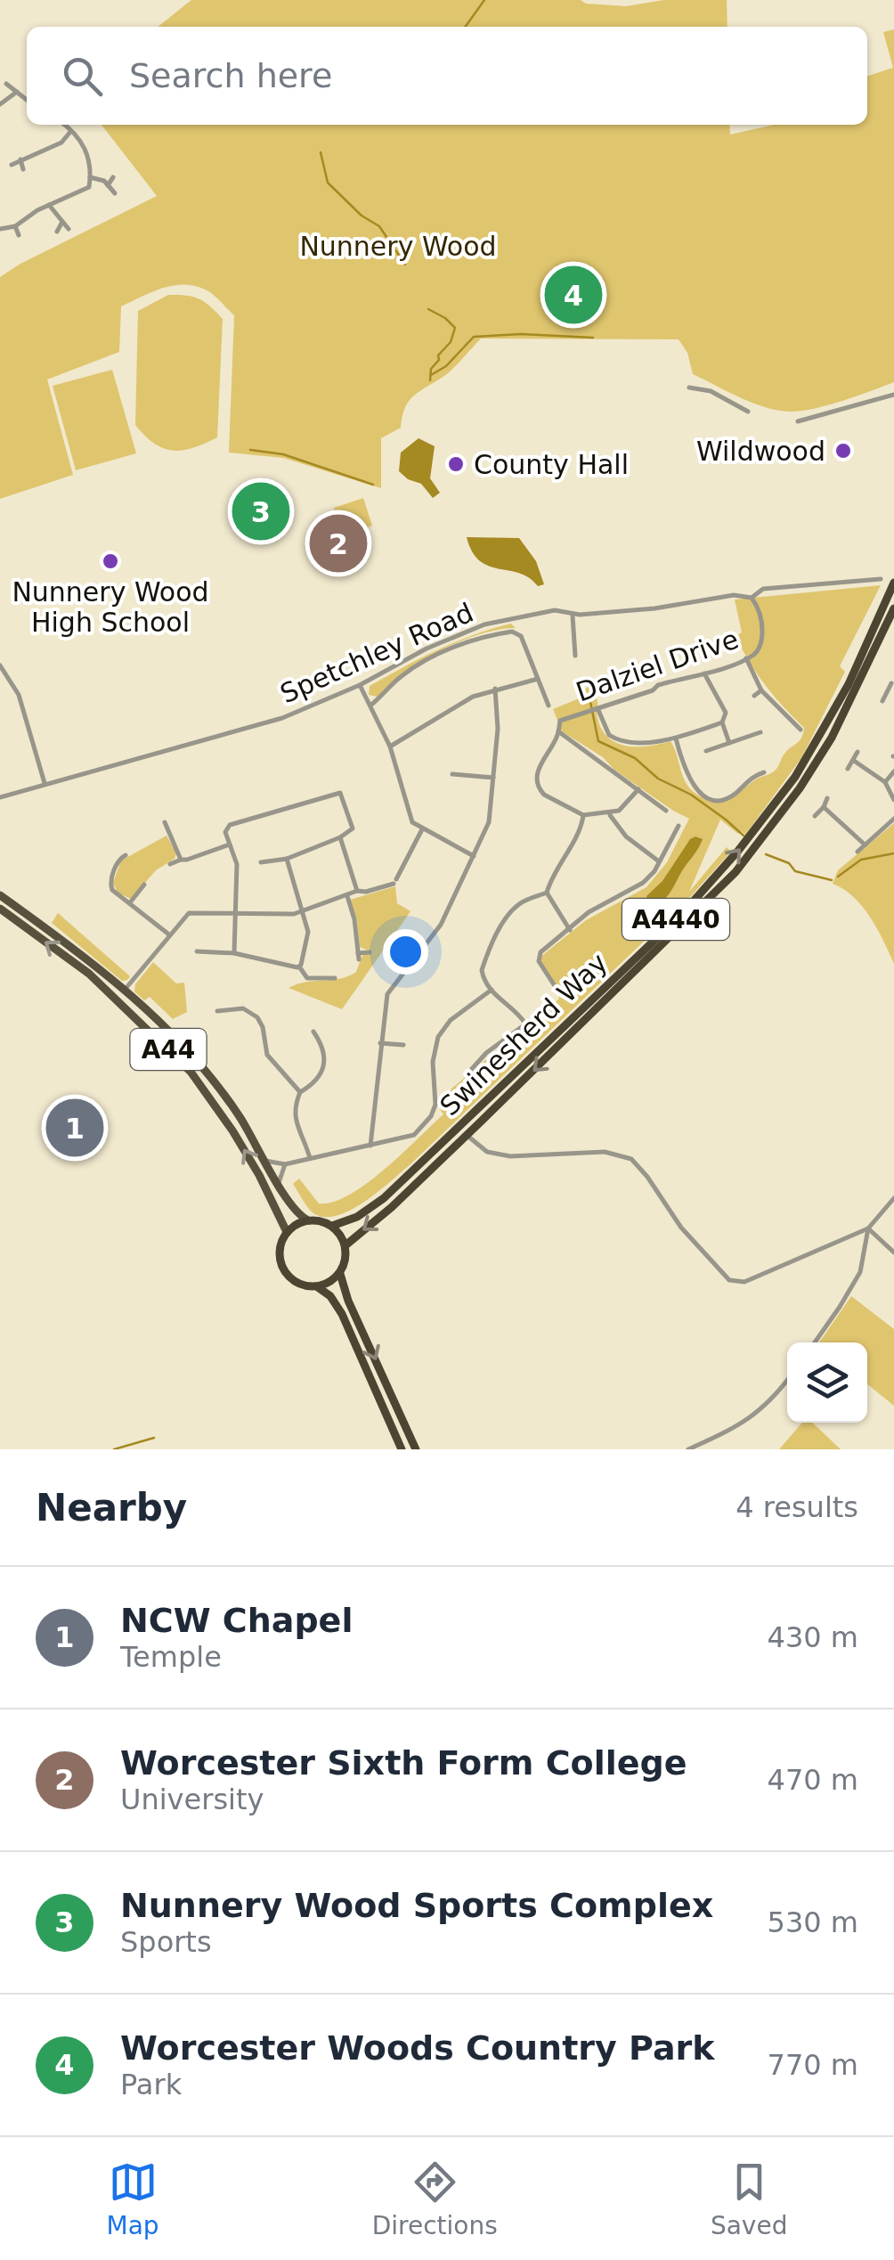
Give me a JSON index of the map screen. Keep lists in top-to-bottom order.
{
  "streets": {
    "highway": ["A4440", "Swinesherd Way"],
    "main road": ["A44"],
    "street": ["Spetchley Road", "Dalziel Drive"]
  },
  "crossings": [
    ["Spetchley Road", "Dalziel Drive"],
    ["Swinesherd Way", "A44"]
  ],
  "parks": ["Nunnery Wood"],
  "places": ["Wildwood", "County Hall", "Nunnery Wood High School"],
  "page": {
    "search": "Search here",
    "pins": [
      "4",
      "3",
      "2",
      "1"
    ],
    "heading": ["Nearby", "4 results"],
    "list": [
      {
        "mark": "1",
        "name": "NCW Chapel",
        "note": "Temple",
        "value": "430 m"
      },
      {
        "mark": "2",
        "name": "Worcester Sixth Form College",
        "note": "University",
        "value": "470 m"
      },
      {
        "mark": "3",
        "name": "Nunnery Wood Sports Complex",
        "note": "Sports",
        "value": "530 m"
      },
      {
        "mark": "4",
        "name": "Worcester Woods Country Park",
        "note": "Park",
        "value": "770 m"
      }
    ],
    "nav": ["Map", "Directions", "Saved"]
  }
}
